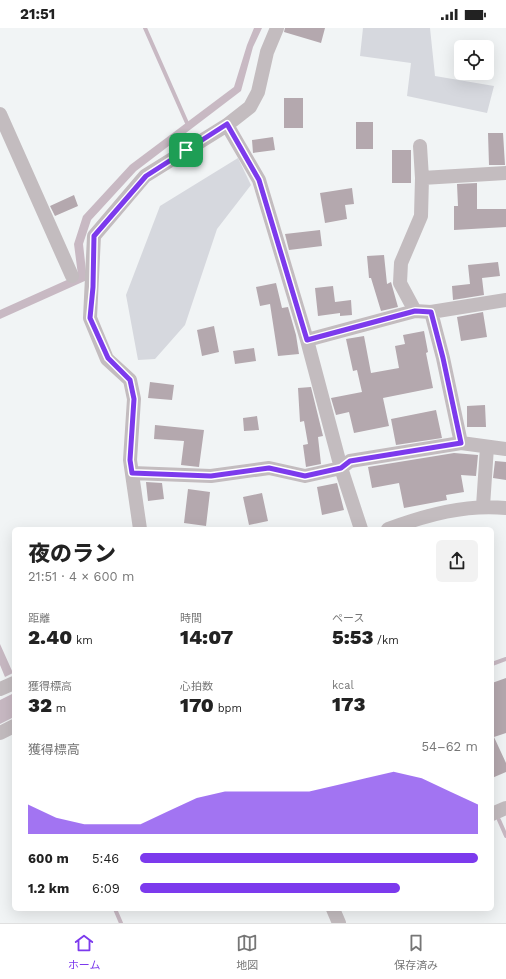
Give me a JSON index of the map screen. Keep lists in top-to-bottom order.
{
  "page": {
    "status": "21:51",
    "heading": ["夜のラン", "21:51 · 4 × 600 m"],
    "stats": [
      ["距離", "2.40 km"],
      ["時間", "14:07"],
      ["ペース", "5:53 /km"],
      ["獲得標高", "32 m"],
      ["心拍数", "170 bpm"],
      ["kcal", "173"]
    ],
    "chart": ["獲得標高", "54–62 m"],
    "list": [
      {
        "name": "600 m",
        "note": "5:46"
      },
      {
        "name": "1.2 km",
        "note": "6:09"
      }
    ],
    "tabs": ["ホーム", "地図", "保存済み"]
  }
}
